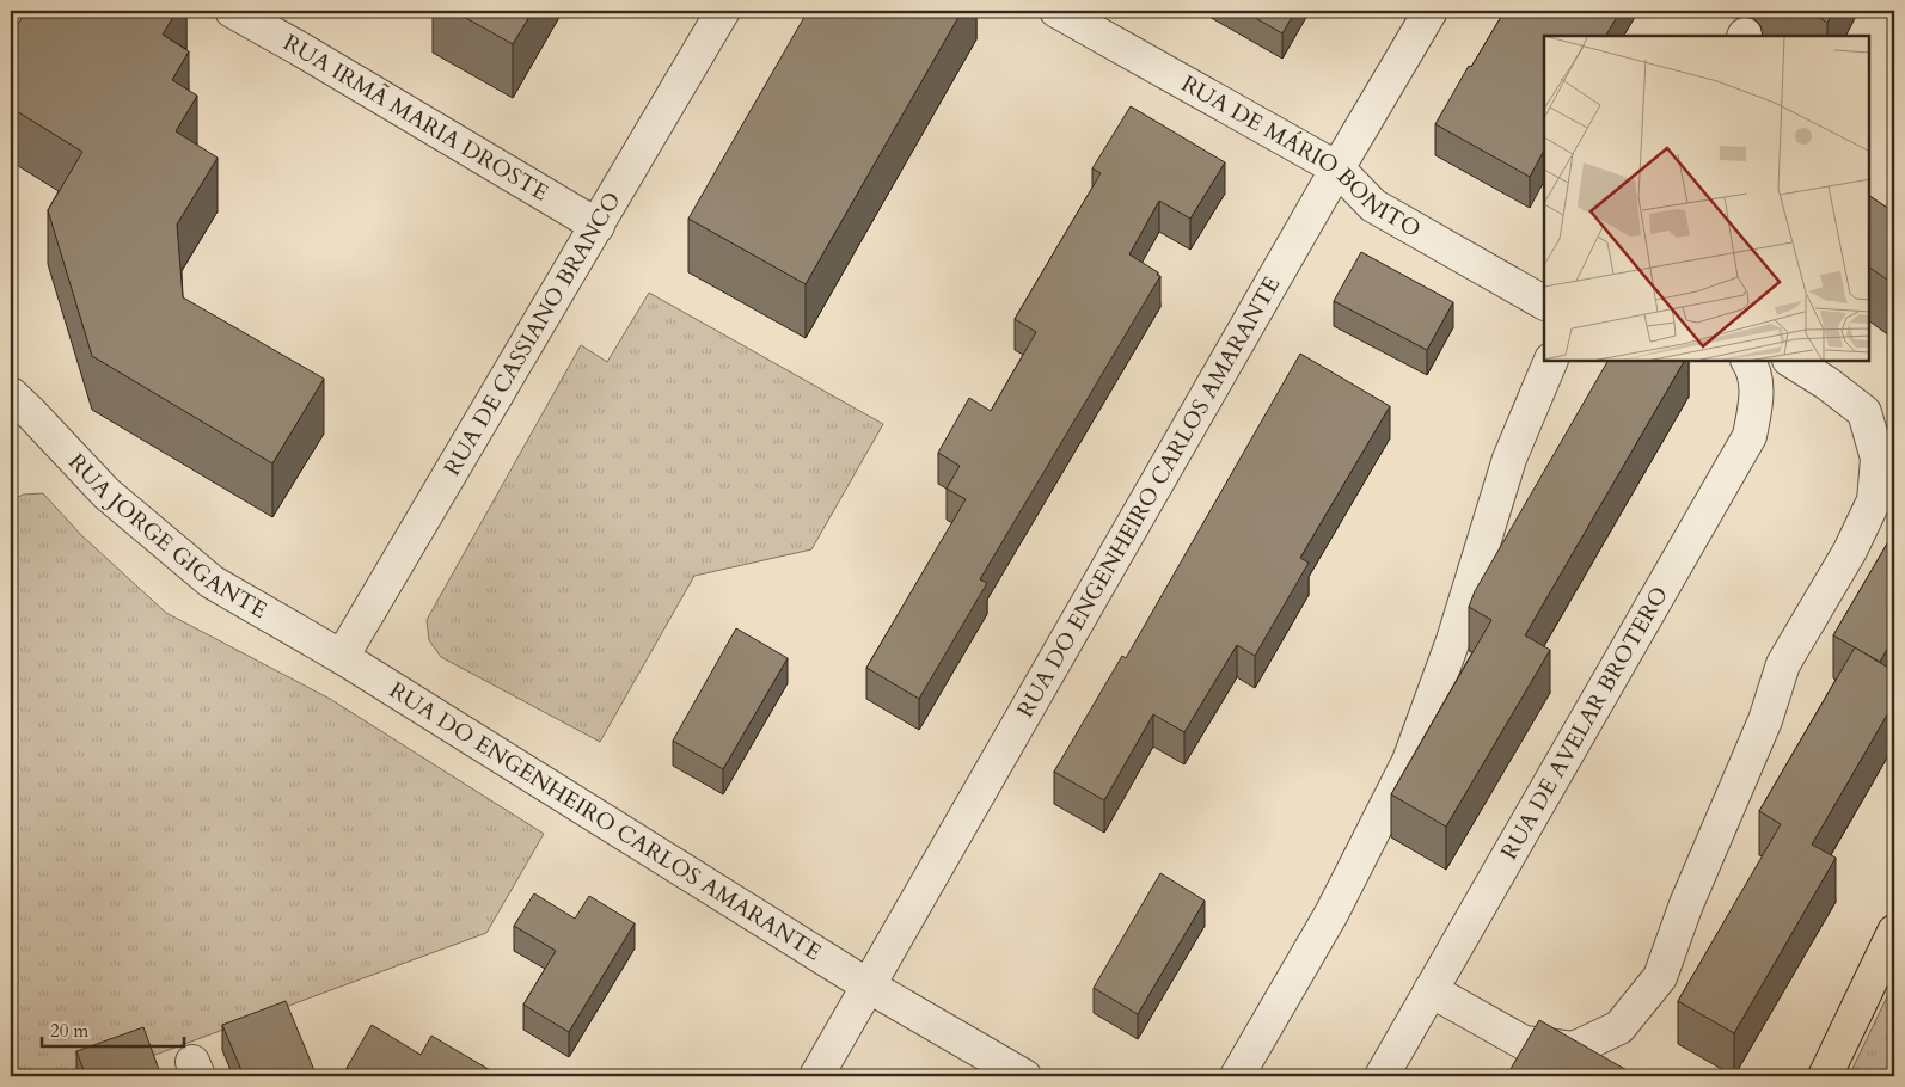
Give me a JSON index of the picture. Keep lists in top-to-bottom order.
{
  "streets": {
    "street": [
      "RUA IRMÃ MARIA DROSTE",
      "RUA DE MÁRIO BONITO",
      "RUA DE CASSIANO BRANCO",
      "RUA DO ENGENHEIRO CARLOS AMARANTE",
      "RUA JORGE GIGANTE",
      "RUA DE AVELAR BROTERO"
    ]
  },
  "crossings": [
    ["RUA IRMÃ MARIA DROSTE", "RUA DE CASSIANO BRANCO"],
    ["RUA DE MÁRIO BONITO", "RUA DO ENGENHEIRO CARLOS AMARANTE"],
    ["RUA DE CASSIANO BRANCO", "RUA DO ENGENHEIRO CARLOS AMARANTE"],
    ["RUA DE CASSIANO BRANCO", "RUA JORGE GIGANTE"],
    ["RUA DO ENGENHEIRO CARLOS AMARANTE", "RUA JORGE GIGANTE"]
  ],
  "scale_bar": "20 m"
}
